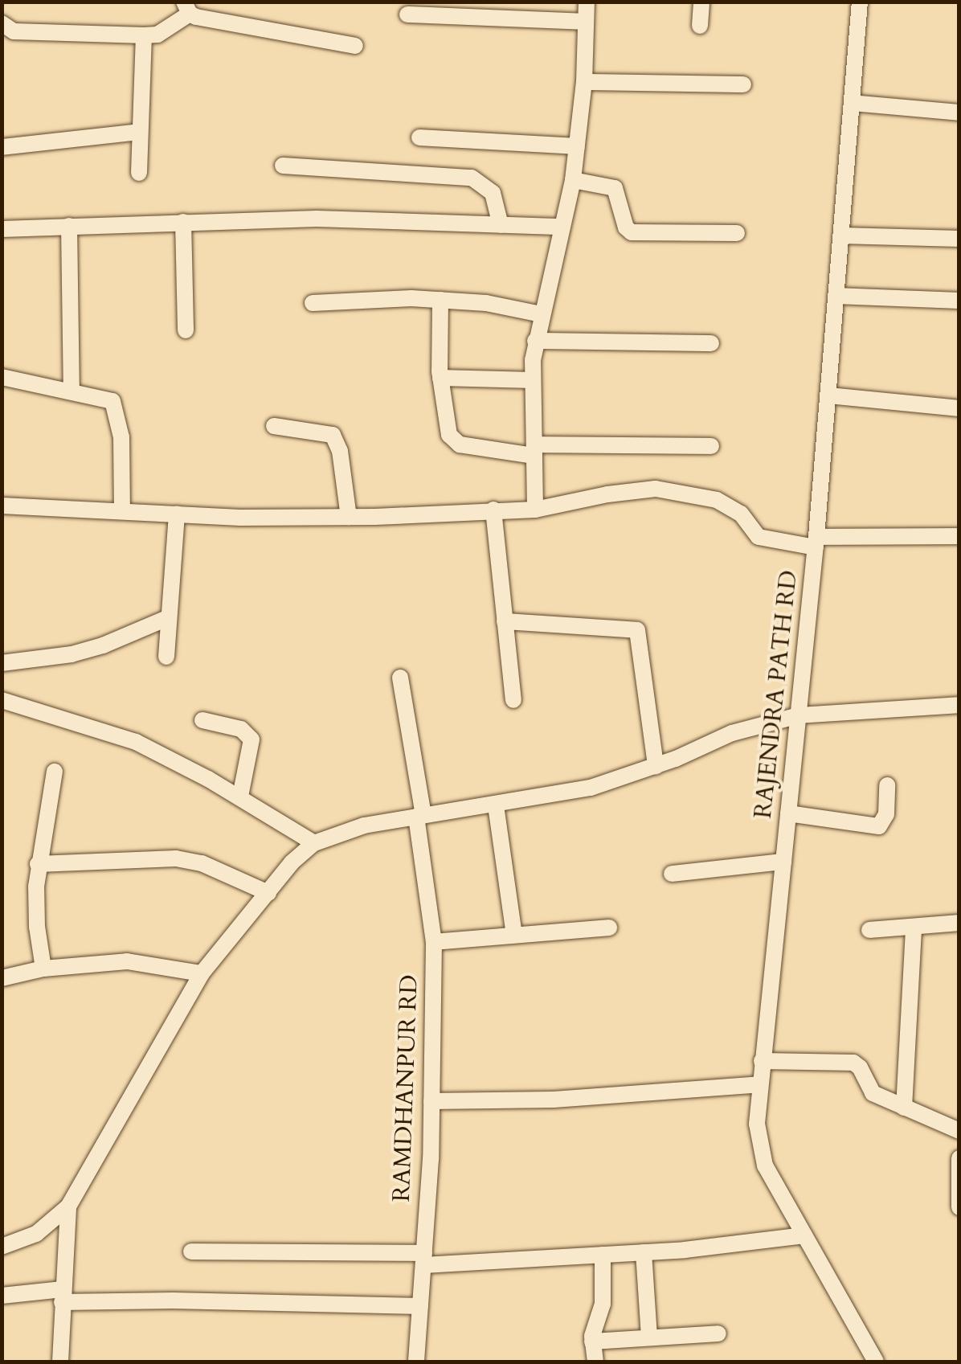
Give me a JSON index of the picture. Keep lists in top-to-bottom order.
{
  "streets": {
    "street": ["RAJENDRA PATH RD", "RAMDHANPUR RD"]
  }
}
